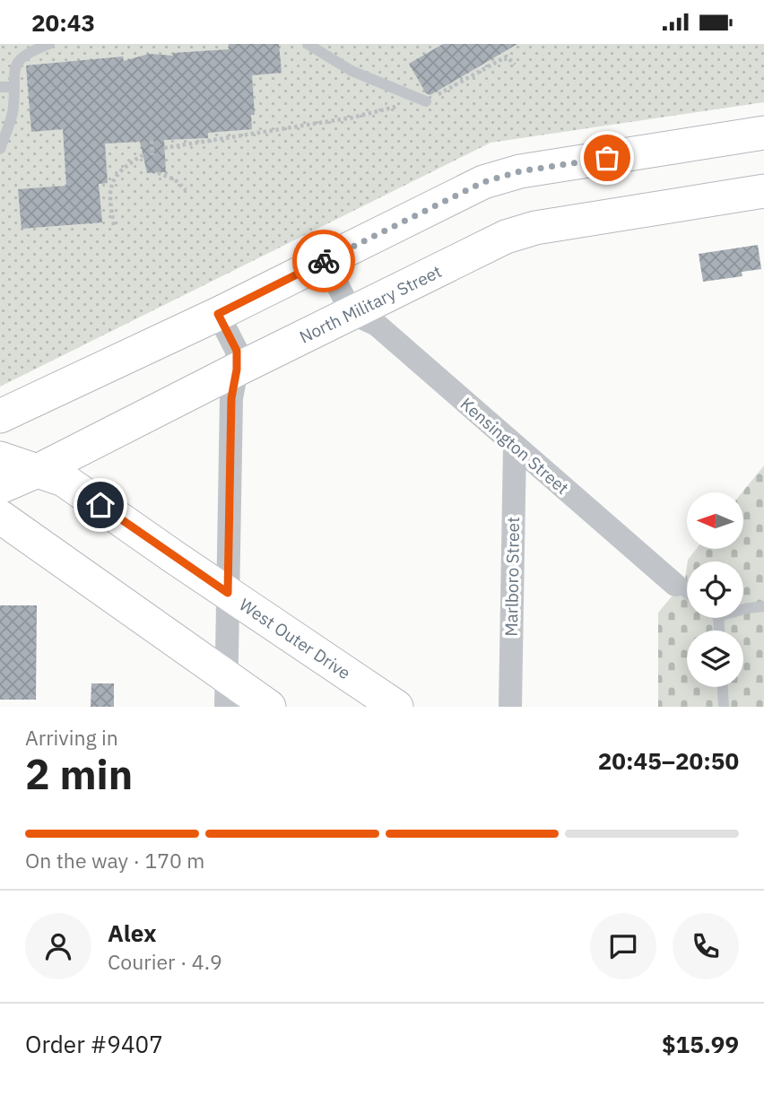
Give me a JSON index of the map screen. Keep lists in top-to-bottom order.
{
  "streets": {
    "street": [
      "North Military Street",
      "Kensington Street",
      "Marlboro Street",
      "West Outer Drive"
    ]
  },
  "crossings": [
    ["North Military Street", "Kensington Street"],
    ["North Military Street", "West Outer Drive"],
    ["Kensington Street", "Marlboro Street"]
  ],
  "north": "left",
  "page": {
    "status": "20:43",
    "heading": ["2 min", "Arriving in", "20:45–20:50"],
    "panel": [
      "Alex",
      "Courier · 4.9",
      "Order #9407",
      "$15.99"
    ],
    "bar": "On the way · 170 m"
  }
}
